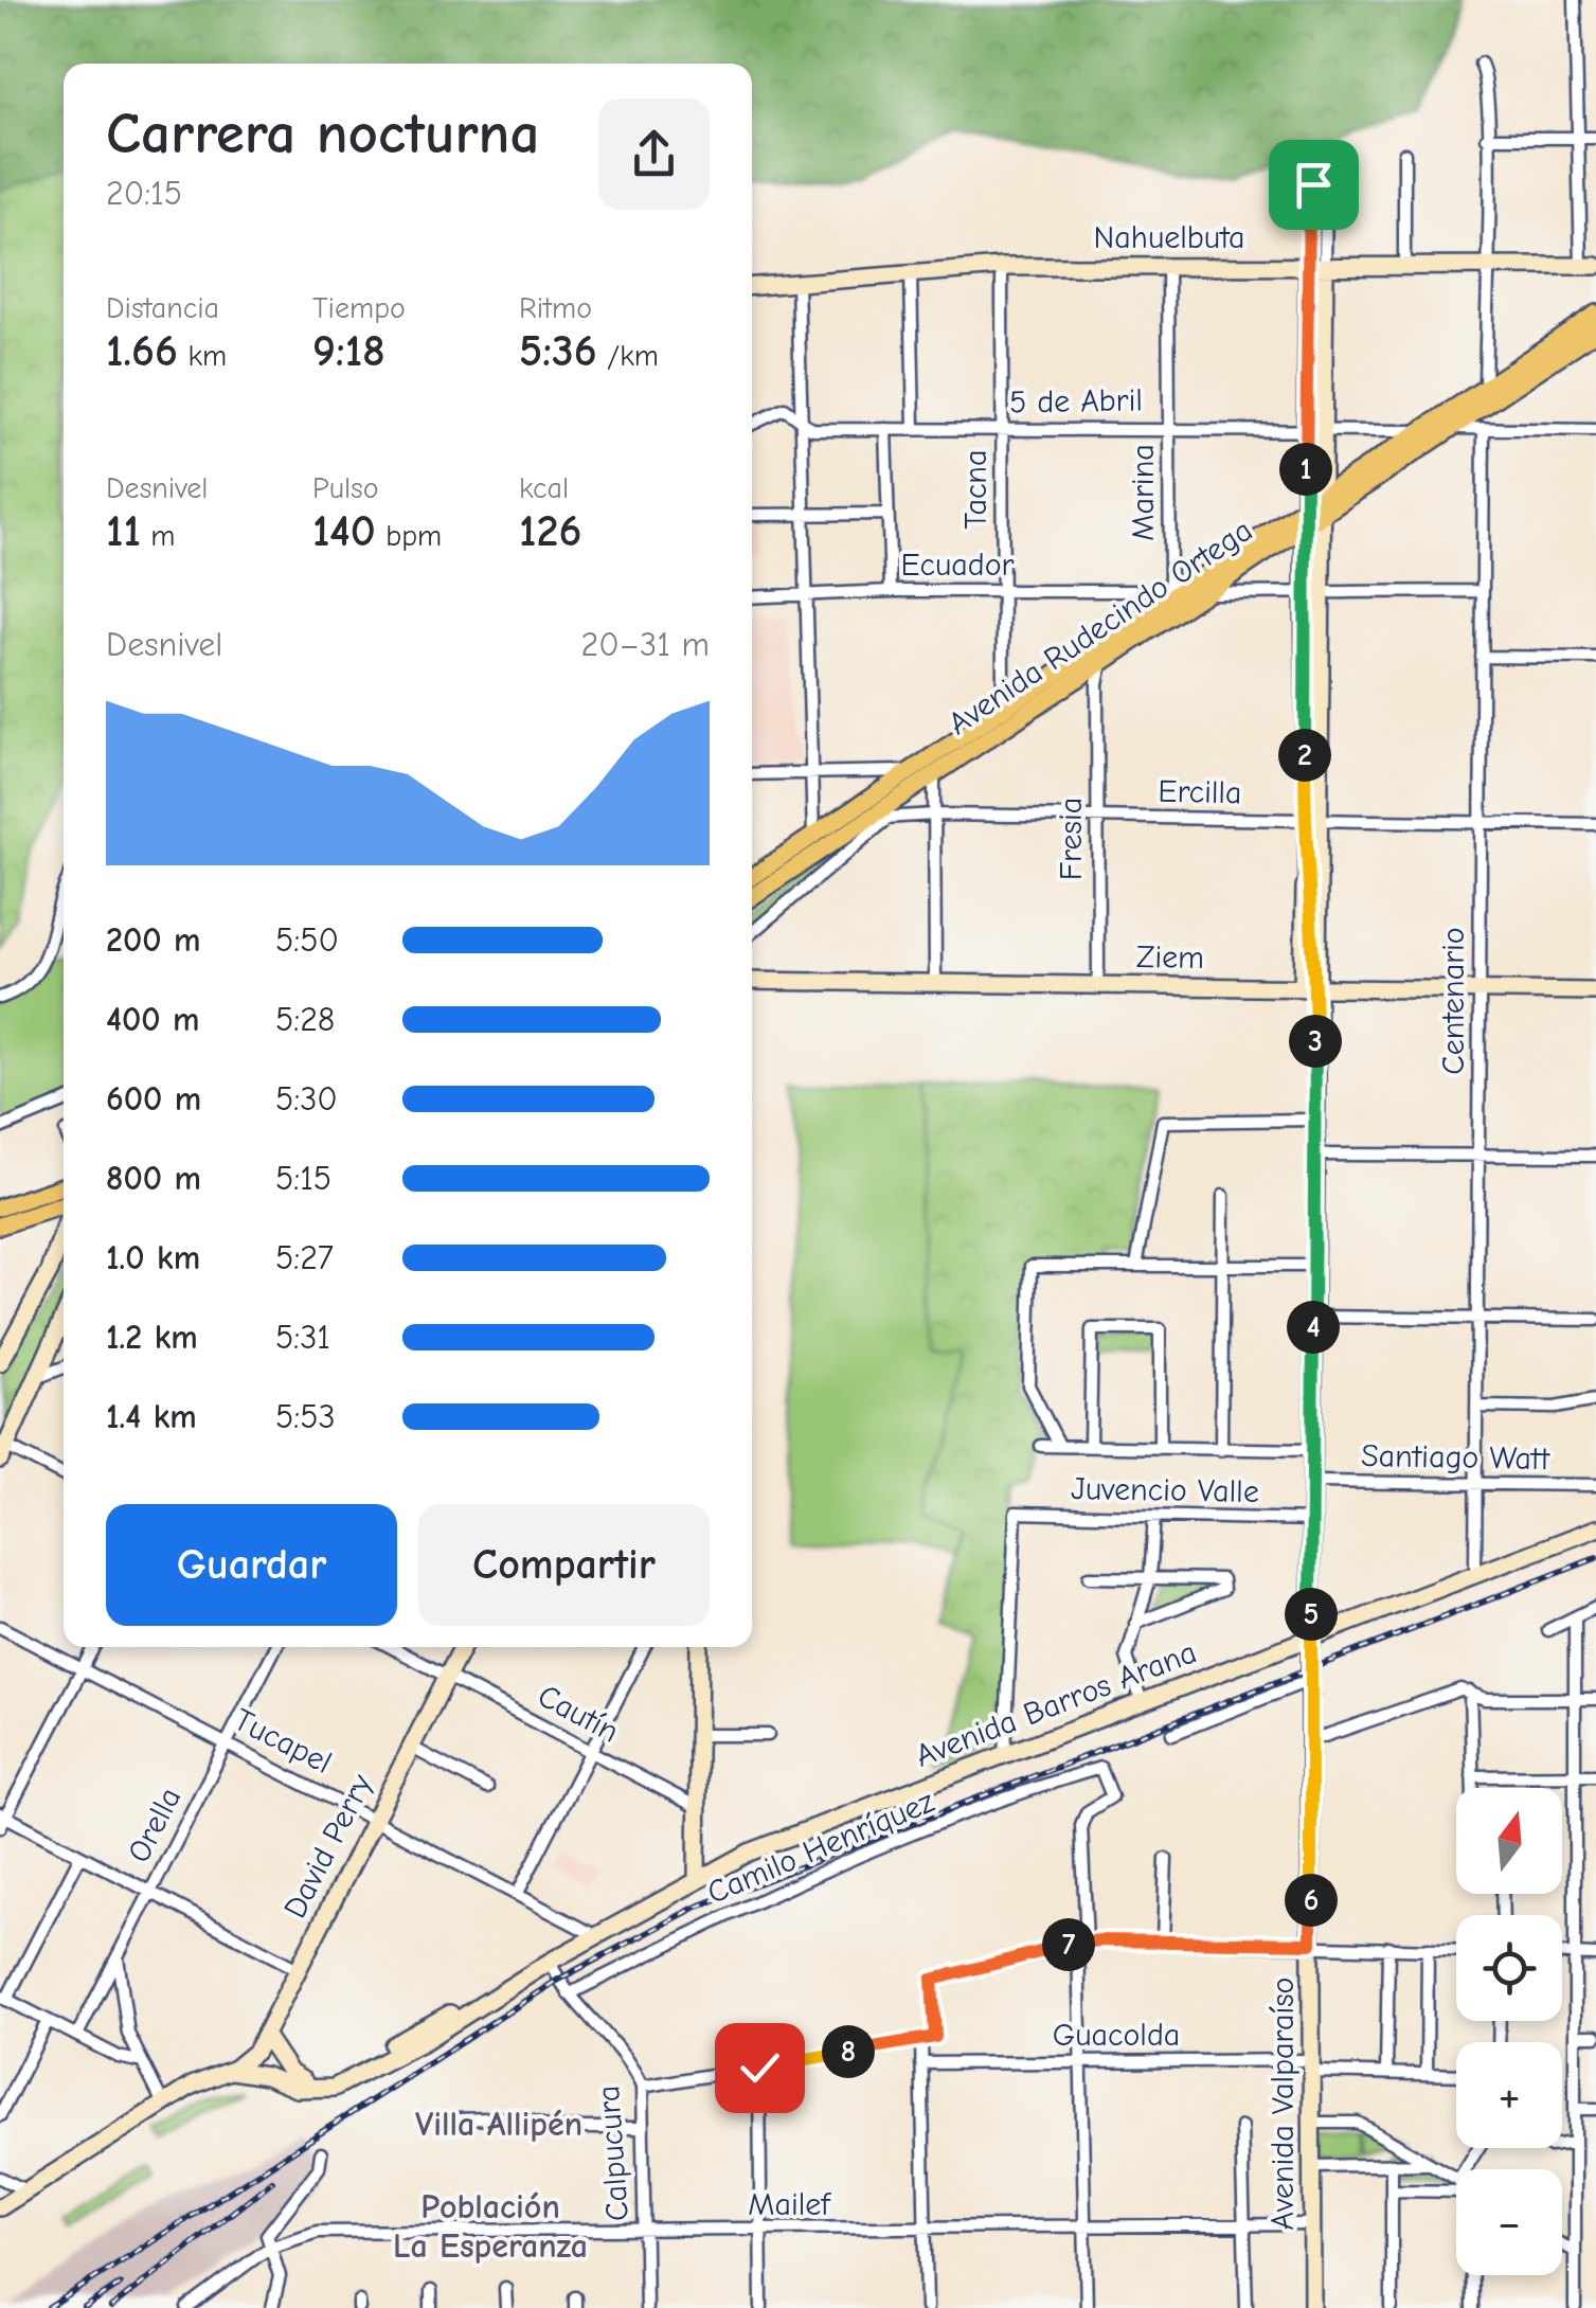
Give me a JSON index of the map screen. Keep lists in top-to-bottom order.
{
  "streets": {
    "main road": [
      "Nahuelbuta",
      "Avenida Rudecindo Ortega",
      "Ziem",
      "Avenida Barros Arana",
      "David Perry",
      "Avenida Valparaíso"
    ],
    "street": [
      "5 de Abril",
      "Tacna",
      "Marina",
      "Ecuador",
      "Ercilla",
      "Fresia",
      "Centenario",
      "Santiago Watt",
      "Juvencio Valle",
      "Cautín",
      "Tucapel",
      "Orella",
      "Camilo Henríquez",
      "Guacolda",
      "Calpucura",
      "Mailef"
    ]
  },
  "crossings": [
    ["Nahuelbuta", "Tacna"],
    ["Nahuelbuta", "Marina"],
    ["Nahuelbuta", "Avenida Valparaíso"],
    ["5 de Abril", "Tacna"],
    ["5 de Abril", "Marina"],
    ["5 de Abril", "Avenida Rudecindo Ortega"],
    ["5 de Abril", "Avenida Valparaíso"],
    ["Tacna", "Ecuador"],
    ["Tacna", "Avenida Rudecindo Ortega"],
    ["Marina", "Ecuador"],
    ["Marina", "Avenida Rudecindo Ortega"],
    ["Ecuador", "Avenida Rudecindo Ortega"],
    ["Avenida Rudecindo Ortega", "Ercilla"],
    ["Avenida Rudecindo Ortega", "Fresia"],
    ["Avenida Rudecindo Ortega", "Avenida Valparaíso"],
    ["Ercilla", "Fresia"],
    ["Ercilla", "Centenario"],
    ["Ercilla", "Avenida Valparaíso"],
    ["Fresia", "Ziem"],
    ["Ziem", "Centenario"],
    ["Ziem", "Avenida Valparaíso"],
    ["Centenario", "Santiago Watt"],
    ["Centenario", "Avenida Barros Arana"],
    ["Santiago Watt", "Avenida Valparaíso"],
    ["Juvencio Valle", "Avenida Barros Arana"],
    ["Juvencio Valle", "Avenida Valparaíso"],
    ["Avenida Barros Arana", "Tucapel"],
    ["Avenida Barros Arana", "David Perry"],
    ["Avenida Barros Arana", "Avenida Valparaíso"],
    ["Avenida Barros Arana", "Calpucura"],
    ["Cautín", "David Perry"],
    ["Tucapel", "Orella"],
    ["Tucapel", "David Perry"],
    ["Camilo Henríquez", "Calpucura"],
    ["Guacolda", "Avenida Valparaíso"],
    ["Avenida Valparaíso", "Mailef"],
    ["Calpucura", "Mailef"]
  ],
  "districts": ["Villa Allipén", "Población La Esperanza"],
  "north": "top",
  "page": {
    "heading": ["Carrera nocturna", "20:15"],
    "stats": [
      ["Distancia", "1.66 km"],
      ["Tiempo", "9:18"],
      ["Ritmo", "5:36 /km"],
      ["Desnivel", "11 m"],
      ["Pulso", "140 bpm"],
      ["kcal", "126"]
    ],
    "pins": [
      "1",
      "2",
      "3",
      "4",
      "5",
      "6",
      "7",
      "8"
    ],
    "chart": ["Desnivel", "20–31 m"],
    "list": [
      {
        "name": "200 m",
        "note": "5:50"
      },
      {
        "name": "400 m",
        "note": "5:28"
      },
      {
        "name": "600 m",
        "note": "5:30"
      },
      {
        "name": "800 m",
        "note": "5:15"
      },
      {
        "name": "1.0 km",
        "note": "5:27"
      },
      {
        "name": "1.2 km",
        "note": "5:31"
      },
      {
        "name": "1.4 km",
        "note": "5:53"
      }
    ],
    "buttons": ["Guardar", "Compartir"],
    "map_buttons": ["+", "−"]
  }
}
